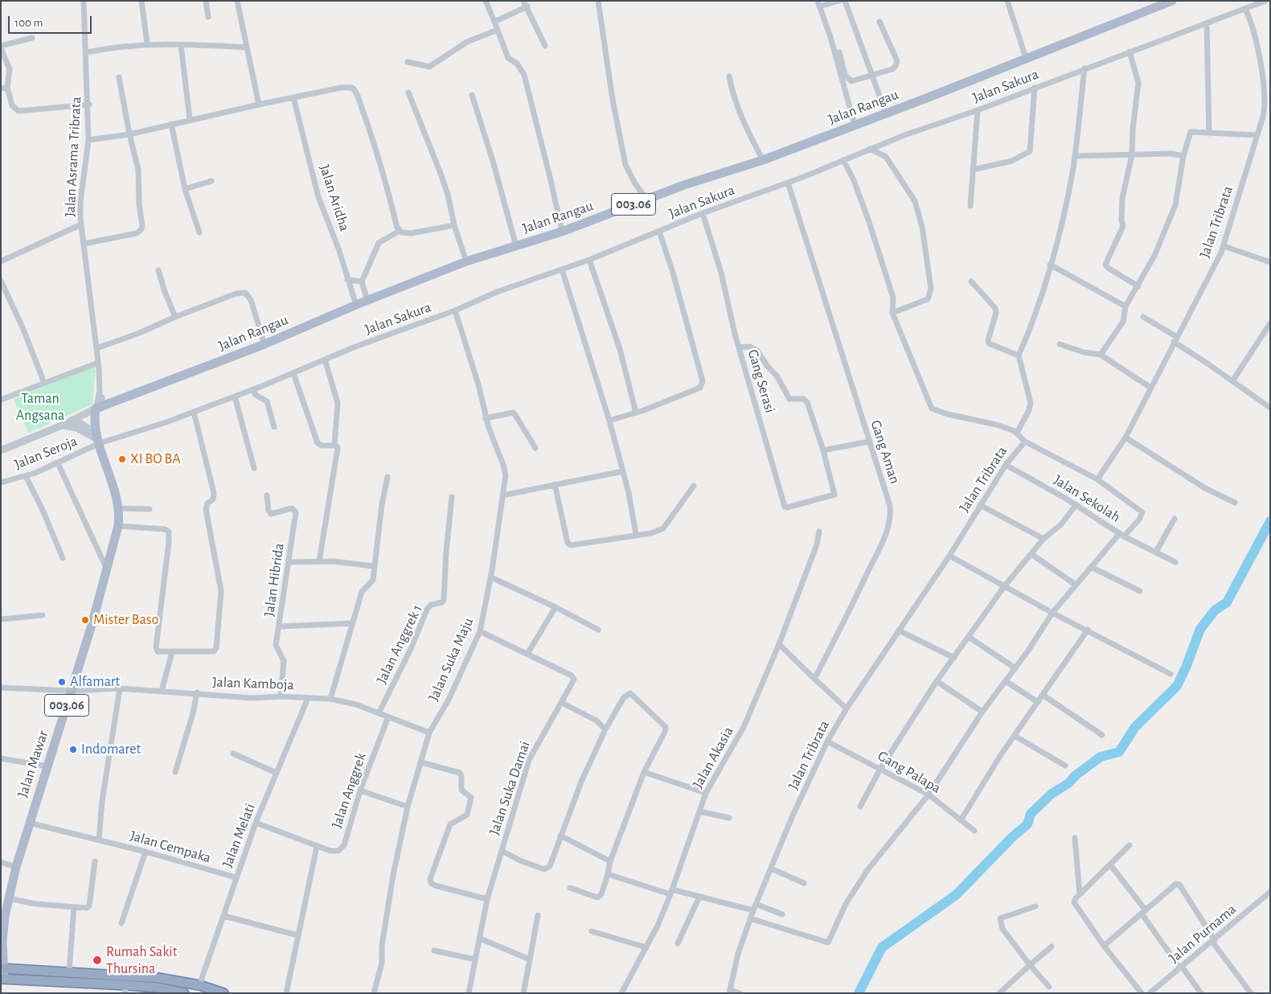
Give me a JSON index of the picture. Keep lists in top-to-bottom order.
{
  "streets": {
    "main road": ["Jalan Rangau", "003.06", "Jalan Mawar"],
    "street": [
      "Jalan Sakura",
      "Jalan Asrama Tribrata",
      "Jalan Aridha",
      "Jalan Tribrata",
      "Gang Serasi",
      "Gang Aman",
      "Jalan Seroja",
      "Jalan Sekolah",
      "Jalan Hibrida",
      "Jalan Anggrek 1",
      "Jalan Suka Maju",
      "Jalan Kamboja",
      "Jalan Akasia",
      "Gang Palapa",
      "Jalan Suka Damai",
      "Jalan Anggrek",
      "Jalan Melati",
      "Jalan Cempaka",
      "Jalan Purnama"
    ]
  },
  "crossings": [
    ["Jalan Sakura", "Jalan Tribrata"],
    ["Jalan Sakura", "Gang Serasi"],
    ["Jalan Sakura", "Gang Aman"],
    ["Jalan Sakura", "Jalan Seroja"],
    ["Jalan Sakura", "Jalan Suka Maju"],
    ["Jalan Sakura", "Jalan Mawar"],
    ["Jalan Rangau", "Jalan Asrama Tribrata"],
    ["Jalan Rangau", "Jalan Aridha"],
    ["Jalan Rangau", "Jalan Mawar"],
    ["Jalan Asrama Tribrata", "Jalan Mawar"],
    ["Jalan Tribrata", "Jalan Sekolah"],
    ["Jalan Tribrata", "Gang Palapa"],
    ["Jalan Seroja", "Jalan Mawar"],
    ["Jalan Hibrida", "Jalan Kamboja"],
    ["Jalan Anggrek 1", "Jalan Kamboja"],
    ["Jalan Suka Maju", "Jalan Kamboja"],
    ["Jalan Suka Maju", "Jalan Suka Damai"],
    ["Jalan Kamboja", "Jalan Mawar"],
    ["Jalan Kamboja", "Jalan Anggrek"],
    ["Jalan Kamboja", "Jalan Melati"],
    ["Jalan Mawar", "Jalan Cempaka"],
    ["Jalan Anggrek", "Jalan Melati"],
    ["Jalan Melati", "Jalan Cempaka"]
  ],
  "parks": ["Taman Angsana"],
  "places": [
    "XI BO BA",
    "Mister Baso",
    "Alfamart",
    "Indomaret",
    "Rumah Sakit Thursina"
  ],
  "scale_bar": "100 m"
}
